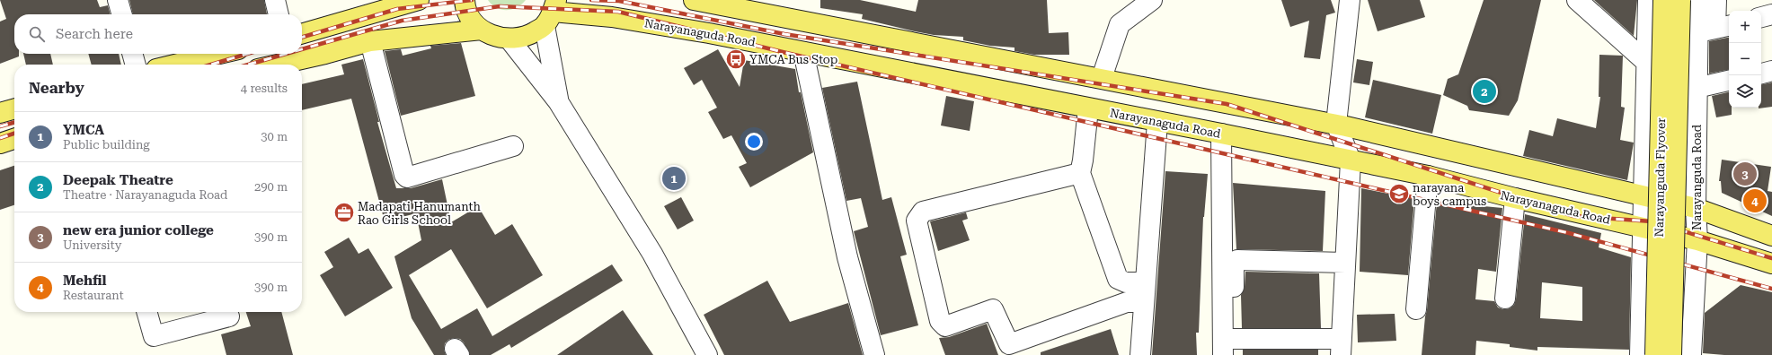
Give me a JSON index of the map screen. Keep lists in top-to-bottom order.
{
  "streets": {
    "main road": ["Narayanaguda Road", "Narayanguda Flyover"],
    "street": ["Narayanguda Road"]
  },
  "crossings": [
    ["Narayanaguda Road", "Narayanguda Road"]
  ],
  "places": {
    "bus stop": ["YMCA Bus Stop"],
    "school or university": ["narayana boys campus"],
    "office": ["Madapati Hanumanth Rao Girls School"]
  },
  "page": {
    "map_buttons": ["+", "−"],
    "search": "Search here",
    "heading": ["Nearby", "4 results"],
    "pins": [
      "2",
      "3",
      "1",
      "4"
    ],
    "list": [
      {
        "mark": "1",
        "name": "YMCA",
        "note": "Public building",
        "value": "30 m"
      },
      {
        "mark": "2",
        "name": "Deepak Theatre",
        "note": "Theatre · Narayanaguda Road",
        "value": "290 m"
      },
      {
        "mark": "3",
        "name": "new era junior college",
        "note": "University",
        "value": "390 m"
      },
      {
        "mark": "4",
        "name": "Mehfil",
        "note": "Restaurant",
        "value": "390 m"
      }
    ]
  }
}
